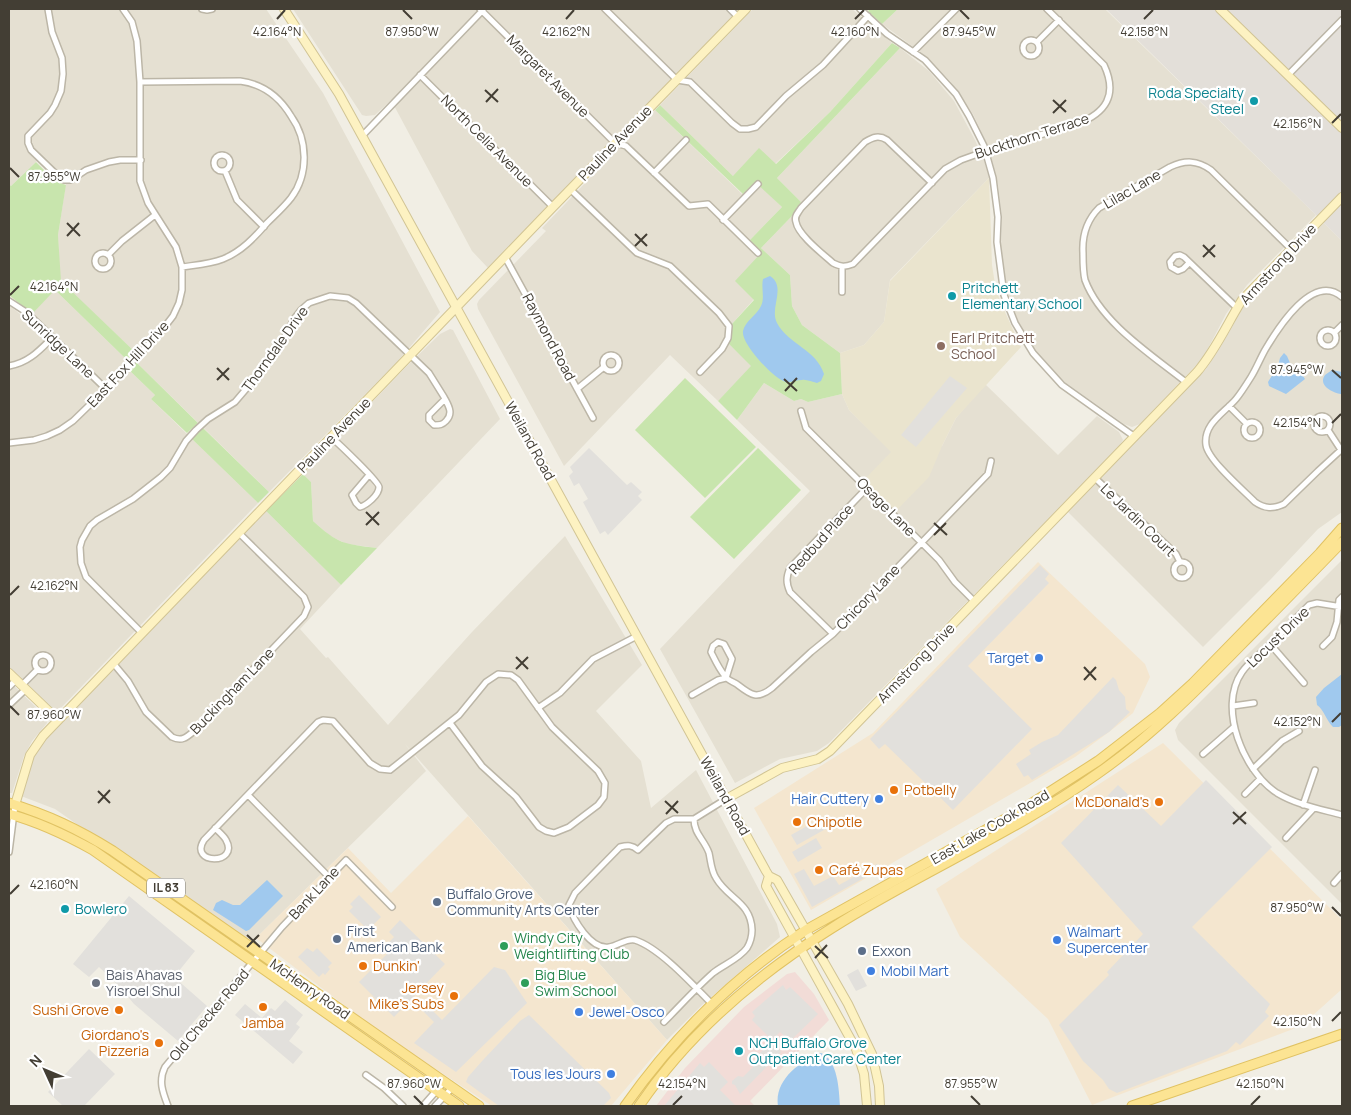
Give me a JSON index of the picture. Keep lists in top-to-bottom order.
{
  "streets": {
    "main road": ["East Lake Cook Road", "IL 83", "McHenry Road"],
    "street": [
      "Margaret Avenue",
      "Buckthorn Terrace",
      "North Celia Avenue",
      "Pauline Avenue",
      "Lilac Lane",
      "Armstrong Drive",
      "Raymond Road",
      "Sunridge Lane",
      "Thorndale Drive",
      "East Fox Hill Drive",
      "Weiland Road",
      "Osage Lane",
      "Le Jardin Court",
      "Redbud Place",
      "Chicory Lane",
      "Locust Drive",
      "Buckingham Lane",
      "Bank Lane",
      "Old Checker Road"
    ]
  },
  "crossings": [
    ["Margaret Avenue", "Pauline Avenue"],
    ["North Celia Avenue", "Pauline Avenue"],
    ["Pauline Avenue", "Raymond Road"],
    ["Pauline Avenue", "Thorndale Drive"],
    ["Pauline Avenue", "Weiland Road"],
    ["Pauline Avenue", "Buckingham Lane"],
    ["Pauline Avenue", "McHenry Road"],
    ["Lilac Lane", "Armstrong Drive"],
    ["Armstrong Drive", "Weiland Road"],
    ["Armstrong Drive", "Osage Lane"],
    ["Armstrong Drive", "Le Jardin Court"],
    ["Armstrong Drive", "East Lake Cook Road"],
    ["Sunridge Lane", "East Fox Hill Drive"],
    ["Weiland Road", "East Lake Cook Road"],
    ["Osage Lane", "Redbud Place"],
    ["Osage Lane", "Chicory Lane"],
    ["Redbud Place", "Chicory Lane"],
    ["Bank Lane", "McHenry Road"],
    ["Bank Lane", "Old Checker Road"],
    ["McHenry Road", "Old Checker Road"]
  ],
  "places": [
    "Roda Specialty Steel",
    "Pritchett Elementary School",
    "Earl Pritchett School",
    "Target",
    "Potbelly",
    "Hair Cuttery",
    "McDonald's",
    "Chipotle",
    "Café Zupas",
    "Buffalo Grove Community Arts Center",
    "Bowlero",
    "First American Bank",
    "Walmart Supercenter",
    "Windy City Weightlifting Club",
    "Exxon",
    "Dunkin'",
    "Mobil Mart",
    "Bais Ahavas Yisroel Shul",
    "Big Blue Swim School",
    "Jersey Mike's Subs",
    "Jamba",
    "Sushi Grove",
    "Jewel-Osco",
    "Giordano's Pizzeria",
    "NCH Buffalo Grove Outpatient Care Center",
    "Tous les Jours"
  ],
  "north": "top left",
  "coordinates": [
    "87.950°W",
    "87.945°W",
    "42.164°N",
    "42.162°N",
    "42.160°N",
    "42.158°N",
    "42.156°N",
    "87.955°W",
    "42.154°N",
    "87.960°W",
    "42.152°N",
    "42.150°N"
  ]
}
